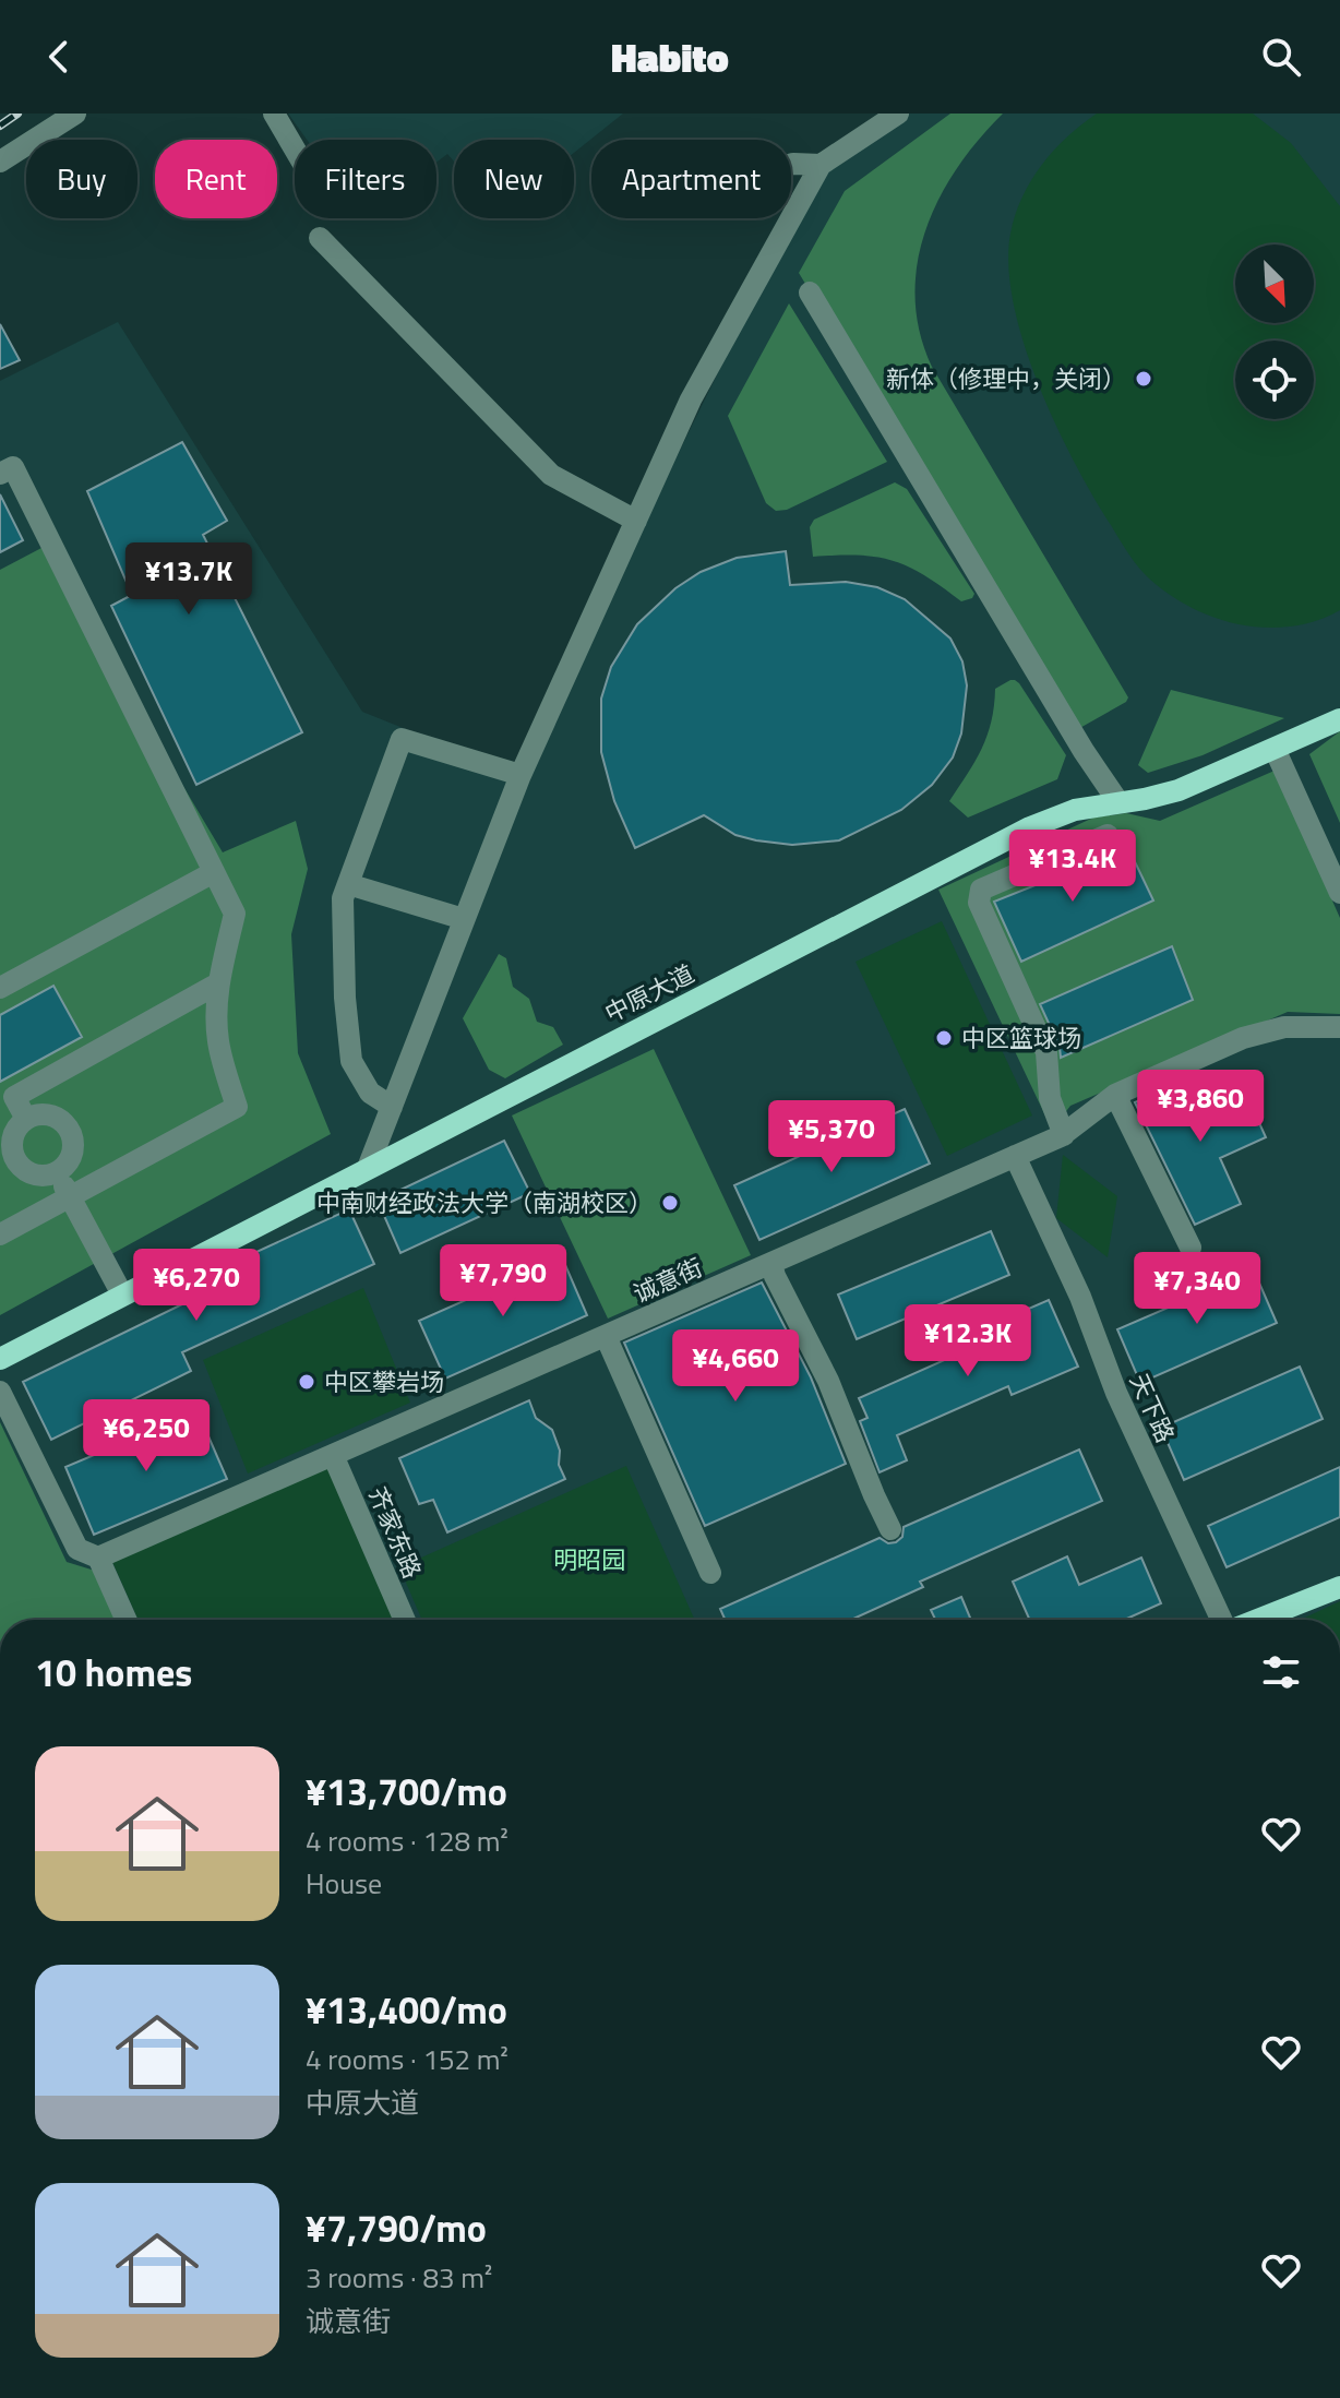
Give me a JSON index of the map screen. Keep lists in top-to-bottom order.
{
  "streets": {
    "main road": ["中原大道"],
    "street": ["诚意街", "天下路", "齐家东路"]
  },
  "crossings": [
    ["诚意街", "天下路"],
    ["诚意街", "齐家东路"]
  ],
  "parks": ["明昭园"],
  "places": [
    "新体（修理中，关闭）",
    "中区篮球场",
    "中南财经政法大学（南湖校区）",
    "中区攀岩场"
  ],
  "north": "bottom right",
  "page": {
    "header": "Habito",
    "chip": [
      "Buy",
      "Rent",
      "Filters",
      "New",
      "Apartment"
    ],
    "price": [
      "¥13.7K",
      "¥13.4K",
      "¥3,860",
      "¥5,370",
      "¥7,790",
      "¥6,270",
      "¥7,340",
      "¥12.3K",
      "¥4,660",
      "¥6,250"
    ],
    "heading": "10 homes",
    "list": [
      {
        "name": "¥13,700/mo",
        "note": "4 rooms · 128 m² · House"
      },
      {
        "name": "¥13,400/mo",
        "note": "4 rooms · 152 m² · 中原大道"
      },
      {
        "name": "¥7,790/mo",
        "note": "3 rooms · 83 m² · 诚意街"
      }
    ]
  }
}
